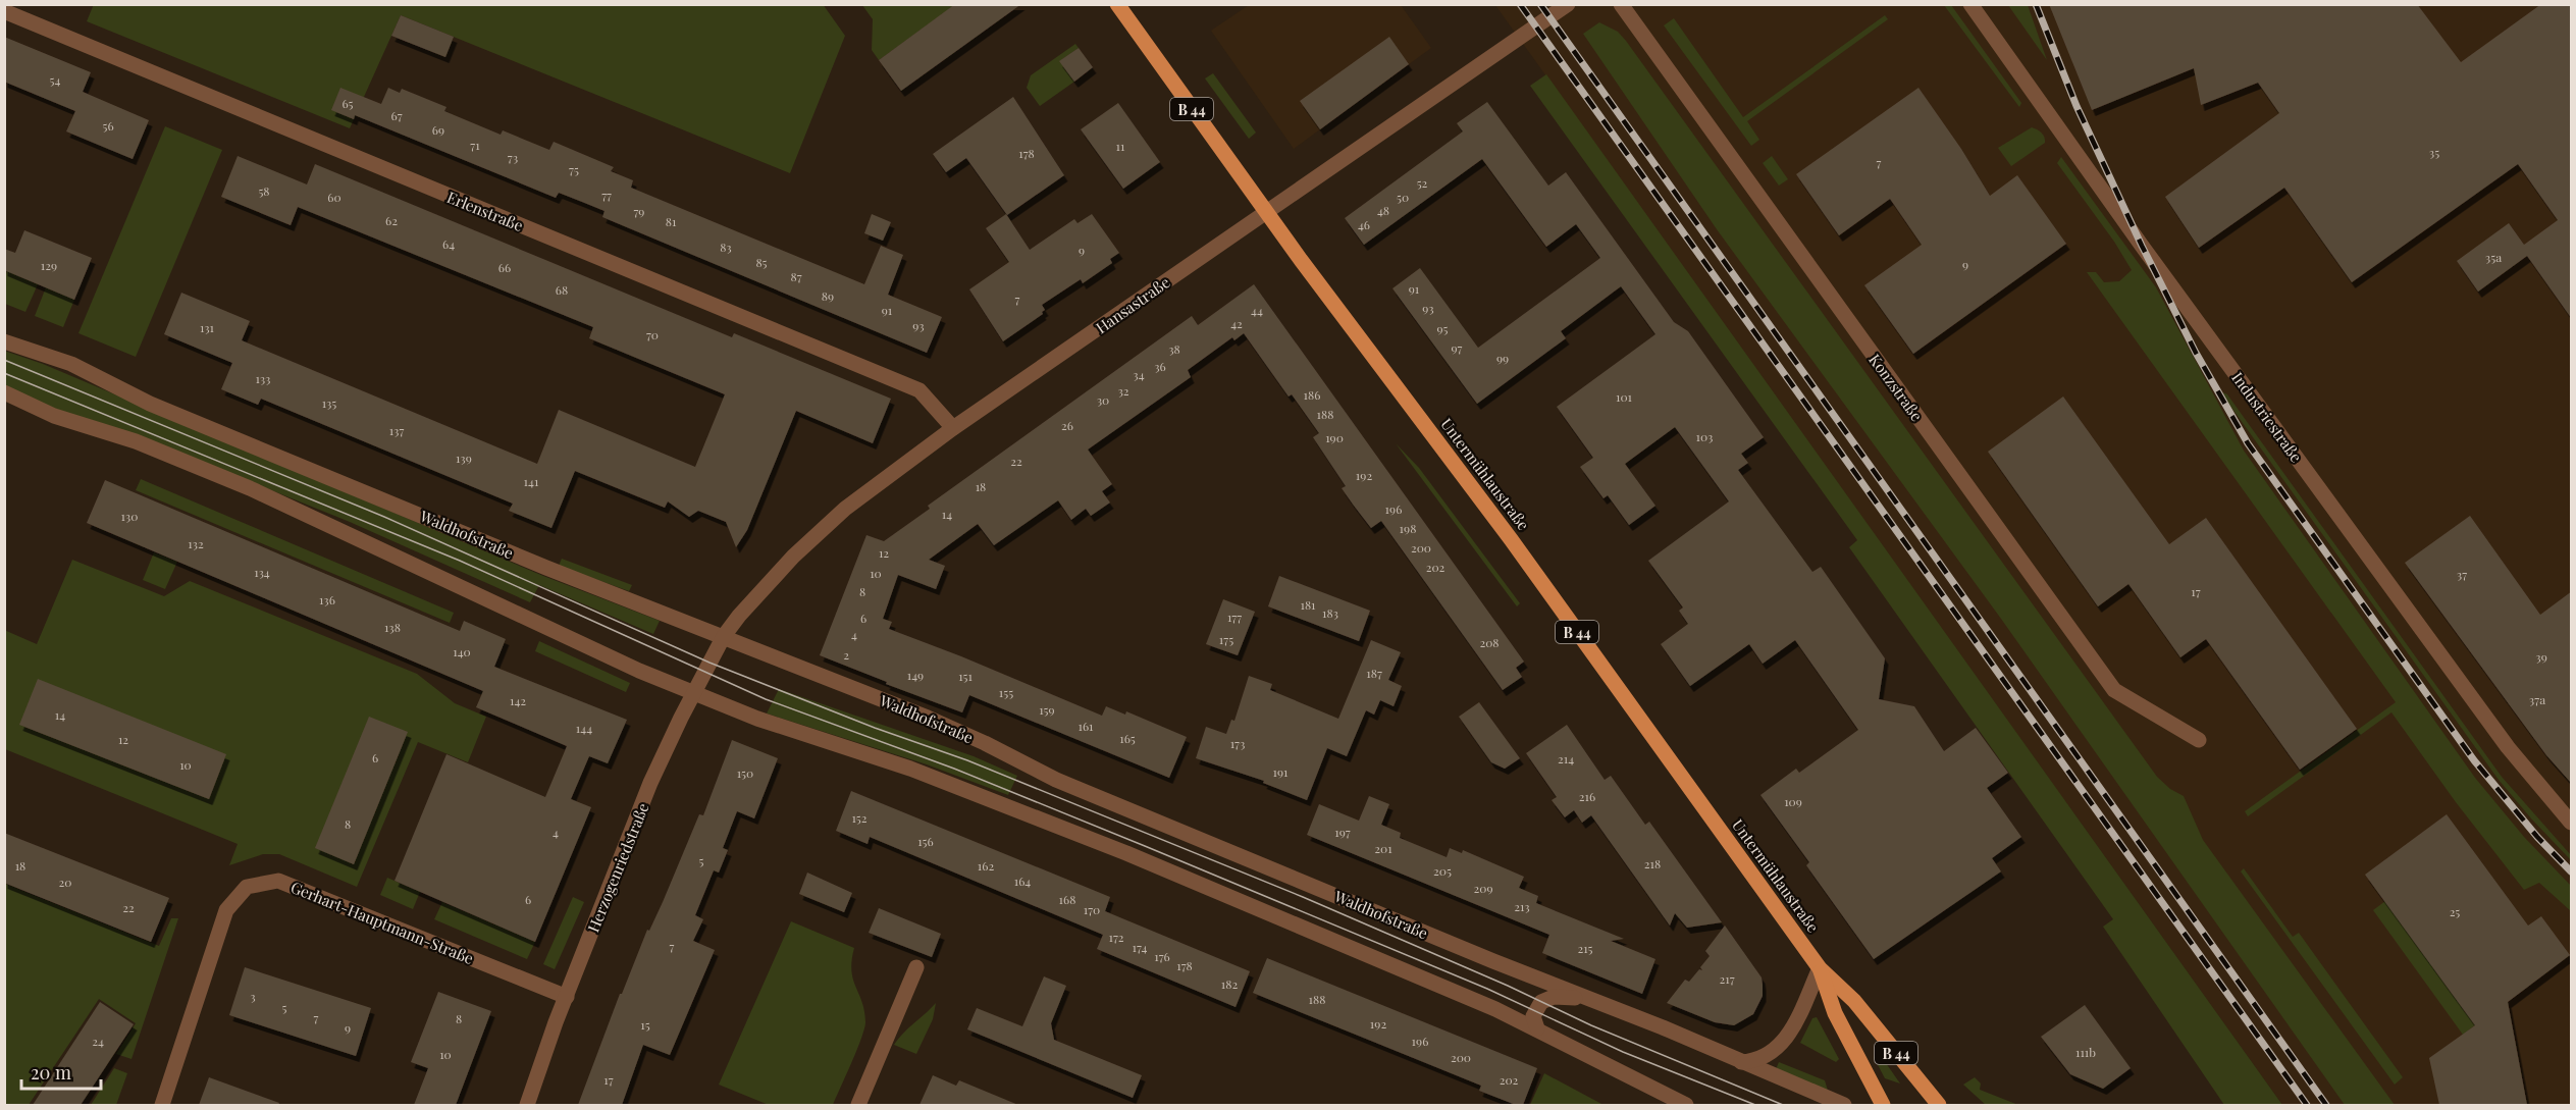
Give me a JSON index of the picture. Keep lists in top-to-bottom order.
{
  "streets": {
    "main road": ["B 44", "Untermühlaustraße"],
    "street": [
      "Erlenstraße",
      "Hansastraße",
      "Konzstraße",
      "Industriestraße",
      "Waldhofstraße",
      "Herzogenriedstraße",
      "Gerhart-Hauptmann-Straße"
    ]
  },
  "crossings": [
    ["Erlenstraße", "Hansastraße"],
    ["Hansastraße", "Untermühlaustraße"],
    ["Hansastraße", "Waldhofstraße"],
    ["Hansastraße", "Herzogenriedstraße"],
    ["Waldhofstraße", "Herzogenriedstraße"],
    ["Herzogenriedstraße", "Gerhart-Hauptmann-Straße"]
  ],
  "house_numbers": [
    "54",
    "65",
    "67",
    "56",
    "69",
    "71",
    "11",
    "35",
    "178",
    "73",
    "7",
    "75",
    "52",
    "58",
    "77",
    "60",
    "50",
    "48",
    "79",
    "62",
    "81",
    "46",
    "64",
    "83",
    "9",
    "35a",
    "85",
    "9",
    "129",
    "66",
    "87",
    "91",
    "68",
    "89",
    "7",
    "93",
    "91",
    "44",
    "42",
    "93",
    "131",
    "95",
    "70",
    "97",
    "38",
    "99",
    "36",
    "34",
    "133",
    "32",
    "186",
    "101",
    "30",
    "135",
    "188",
    "26",
    "137",
    "103",
    "190",
    "139",
    "22",
    "192",
    "141",
    "18",
    "196",
    "14",
    "130",
    "198",
    "132",
    "200",
    "12",
    "202",
    "134",
    "10",
    "37",
    "8",
    "17",
    "136",
    "181",
    "183",
    "177",
    "6",
    "138",
    "4",
    "175",
    "208",
    "140",
    "2",
    "39",
    "187",
    "149",
    "151",
    "155",
    "37a",
    "142",
    "159",
    "14",
    "161",
    "144",
    "165",
    "12",
    "173",
    "6",
    "214",
    "10",
    "191",
    "150",
    "216",
    "109",
    "152",
    "8",
    "4",
    "197",
    "156",
    "201",
    "5",
    "218",
    "18",
    "162",
    "205",
    "164",
    "20",
    "209",
    "6",
    "168",
    "213",
    "22",
    "170",
    "25",
    "172",
    "7",
    "174",
    "215",
    "176",
    "178",
    "217",
    "182",
    "3",
    "188",
    "5",
    "7",
    "8",
    "192",
    "15",
    "9",
    "24",
    "196",
    "111b",
    "10",
    "200",
    "17",
    "202"
  ],
  "scale_bar": "20 m"
}
